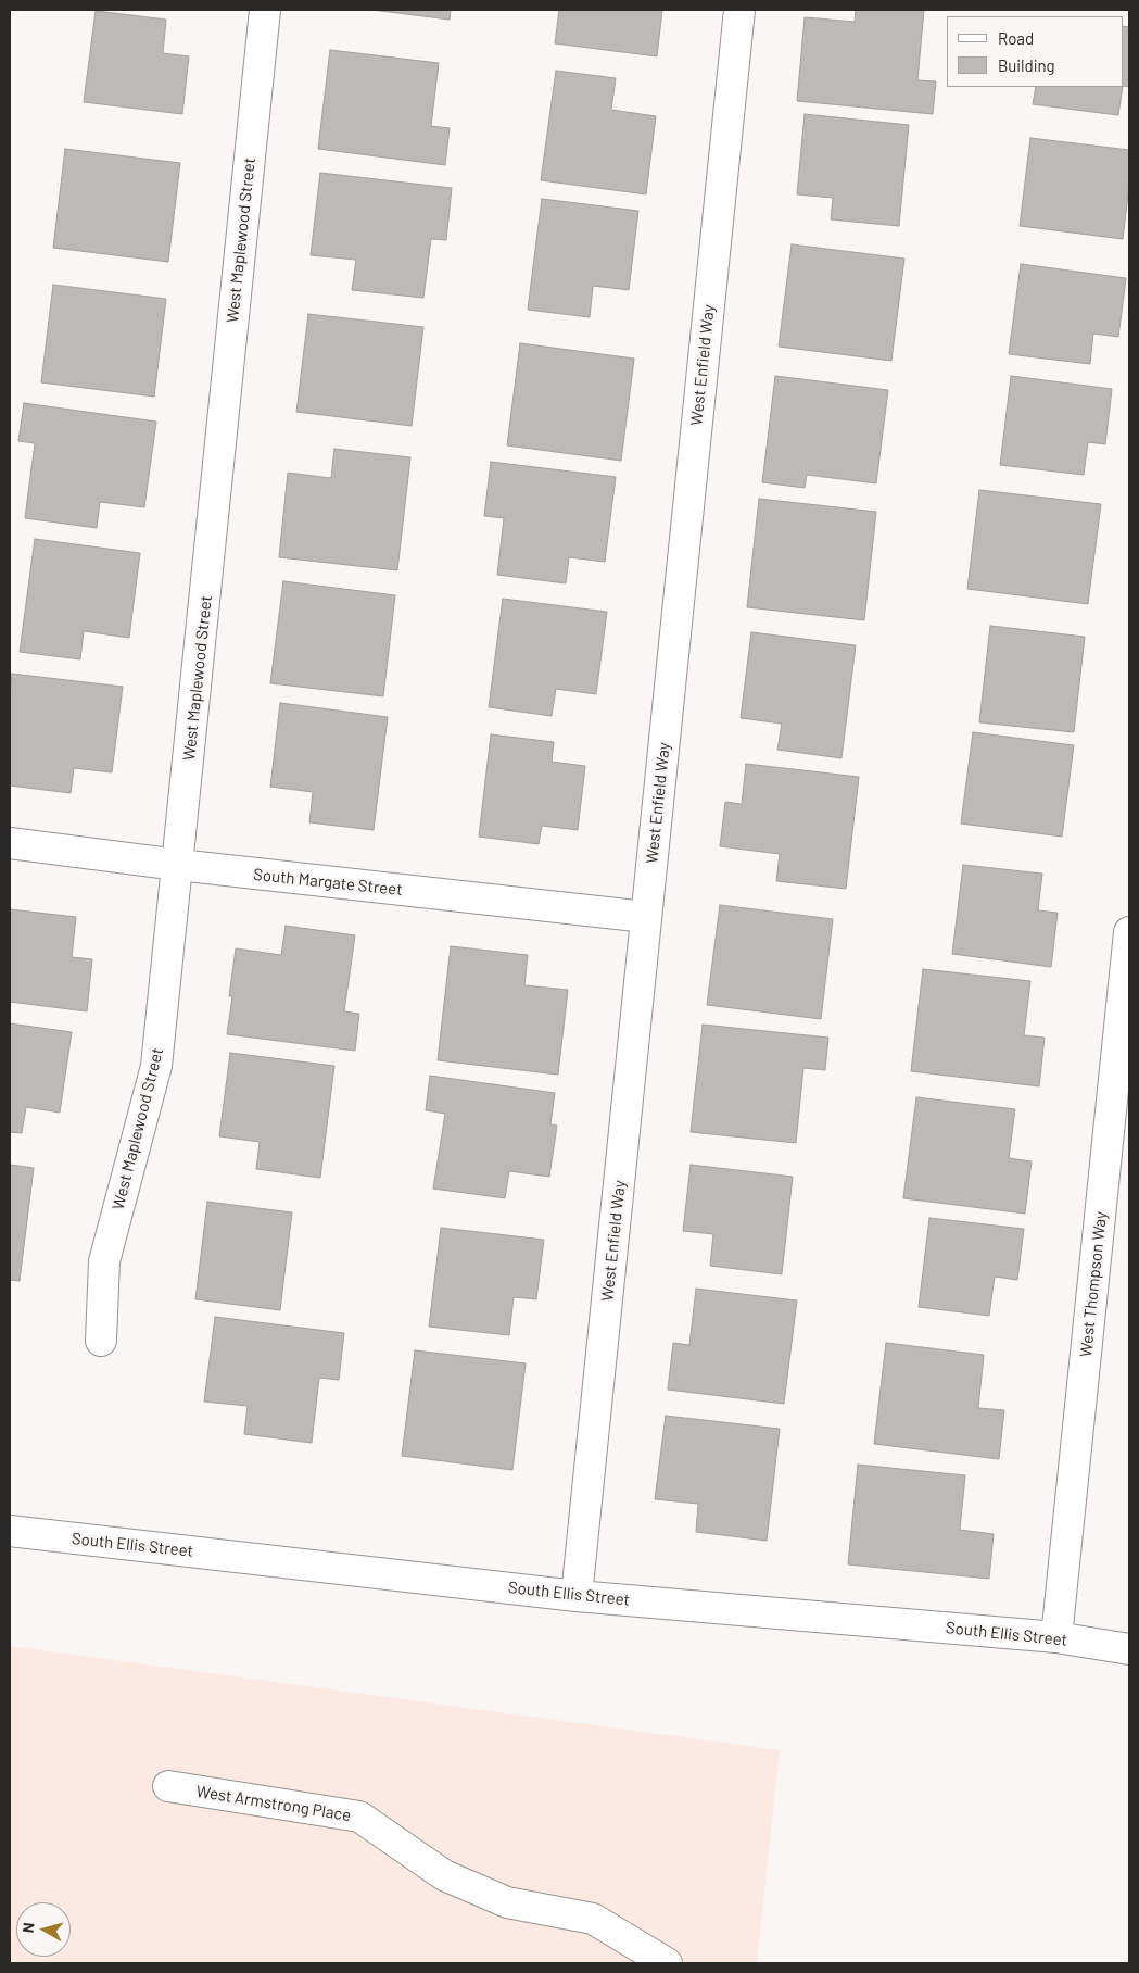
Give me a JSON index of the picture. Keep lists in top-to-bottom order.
{
  "streets": {
    "street": [
      "West Maplewood Street",
      "West Enfield Way",
      "South Margate Street",
      "West Thompson Way",
      "South Ellis Street",
      "West Armstrong Place"
    ]
  },
  "crossings": [
    ["West Maplewood Street", "South Margate Street"],
    ["West Enfield Way", "South Margate Street"],
    ["West Enfield Way", "South Ellis Street"],
    ["West Thompson Way", "South Ellis Street"]
  ],
  "legend": ["Road", "Building"],
  "north": "left"
}
